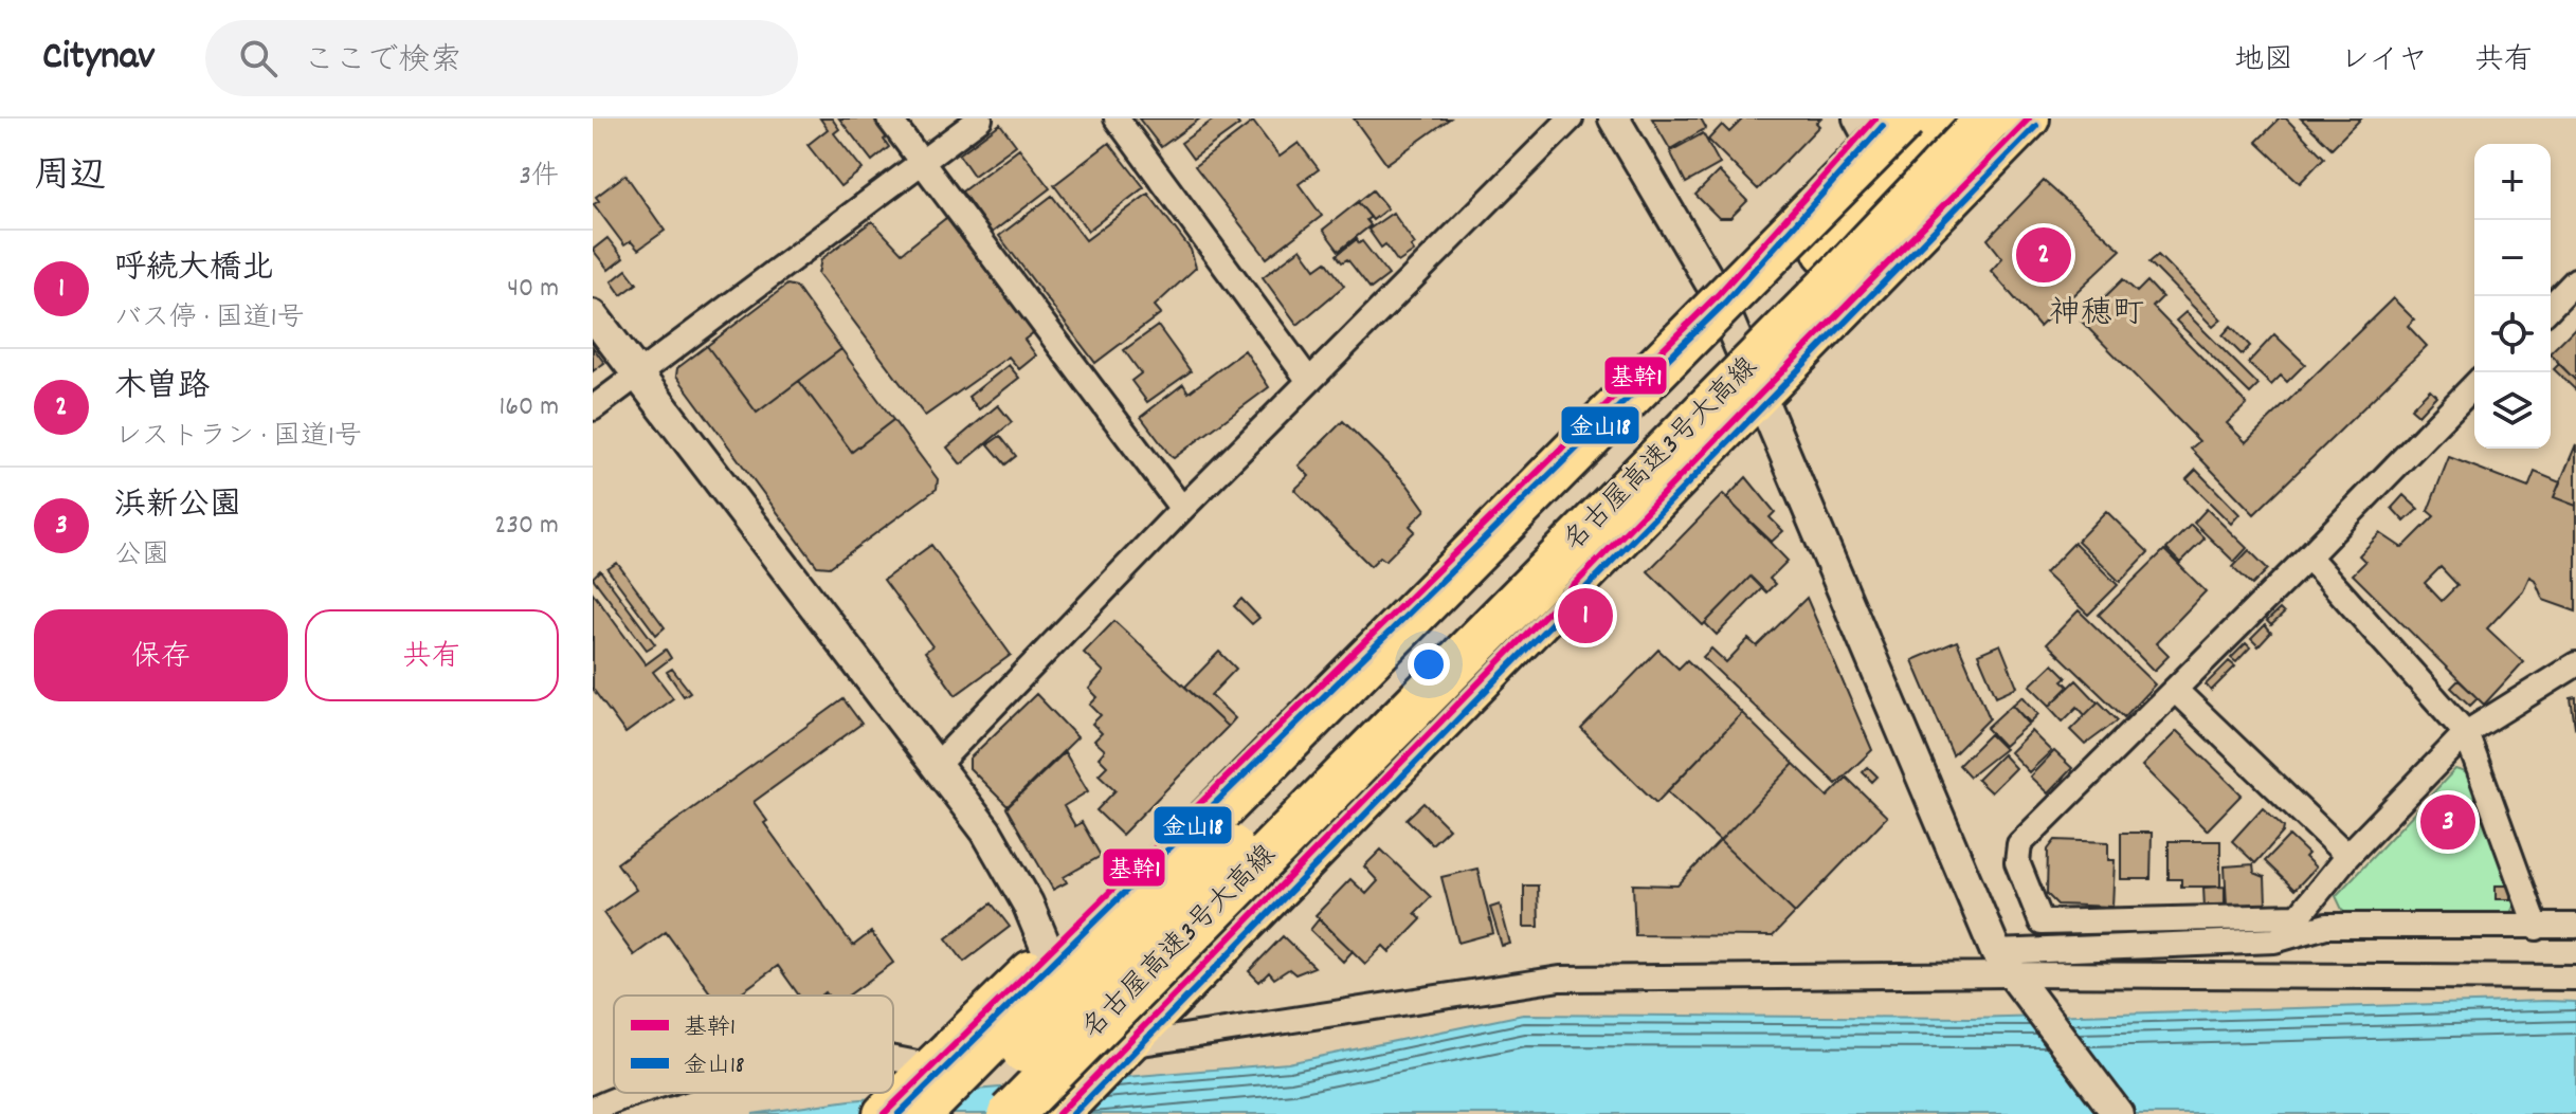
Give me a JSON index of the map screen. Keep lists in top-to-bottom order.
{
  "streets": {
    "highway": ["名古屋高速3号大高線"]
  },
  "districts": ["神穂町"],
  "lines": ["transit line 基幹1", "transit line 金山18"],
  "legend": ["基幹1", "金山18"],
  "page": {
    "header": "Citynav",
    "search": "ここで検索",
    "nav": ["地図", "レイヤ", "共有"],
    "heading": ["周辺", "3件"],
    "map_buttons": ["+", "−"],
    "pins": ["2", "1", "3"],
    "list": [
      {
        "mark": "1",
        "name": "呼続大橋北",
        "note": "バス停 · 国道1号",
        "value": "40 m"
      },
      {
        "mark": "2",
        "name": "木曽路",
        "note": "レストラン · 国道1号",
        "value": "160 m"
      },
      {
        "mark": "3",
        "name": "浜新公園",
        "note": "公園",
        "value": "230 m"
      }
    ],
    "buttons": ["保存", "共有"]
  }
}
